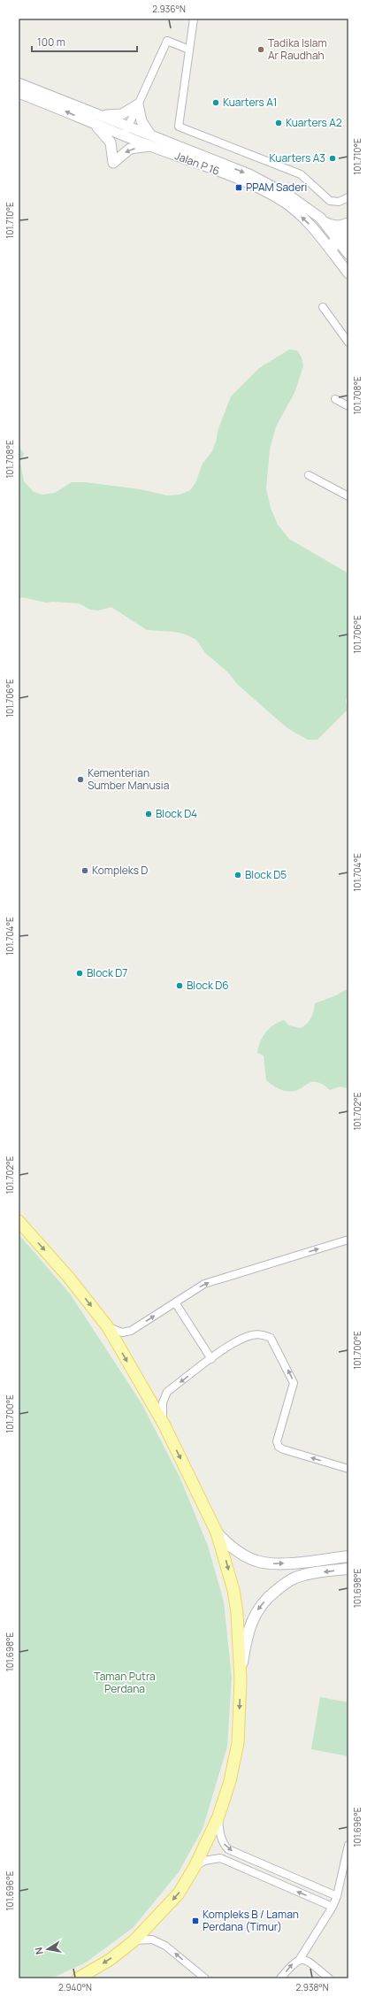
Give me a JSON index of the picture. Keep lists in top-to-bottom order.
{
  "streets": {
    "street": ["Jalan P 16"]
  },
  "parks": ["Taman Putra Perdana"],
  "places": {
    "other": [
      "Tadika Islam Ar Raudhah",
      "Kuarters A1",
      "Kuarters A2",
      "Kuarters A3",
      "Kementerian Sumber Manusia",
      "Block D4",
      "Kompleks D",
      "Block D5",
      "Block D7",
      "Block D6"
    ],
    "transit": ["PPAM Saderi", "Kompleks B / Laman Perdana (Timur)"]
  },
  "scale_bar": "100 m",
  "north": "left",
  "coordinates": [
    "2.936°N",
    "101.710°E",
    "101.708°E",
    "101.706°E",
    "101.704°E",
    "101.702°E",
    "101.700°E",
    "101.698°E",
    "101.696°E",
    "2.940°N",
    "2.938°N"
  ]
}
